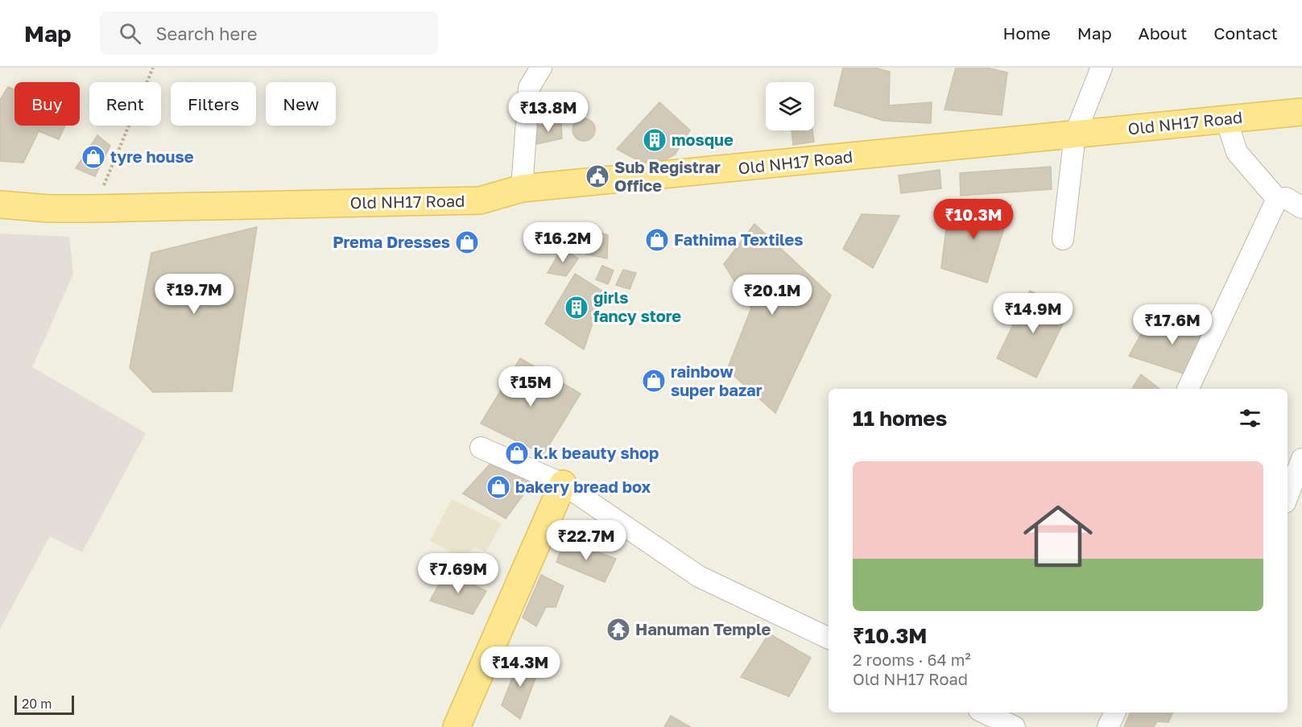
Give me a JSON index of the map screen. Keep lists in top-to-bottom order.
{
  "streets": {
    "main road": ["Old NH17 Road"]
  },
  "places": {
    "building": ["mosque", "girls fancy store"],
    "shop": [
      "tyre house",
      "Fathima Textiles",
      "Prema Dresses",
      "rainbow super bazar",
      "k.k beauty shop",
      "bakery bread box"
    ],
    "public building": ["Sub Registrar Office"],
    "temple": ["Hanuman Temple"]
  },
  "scale_bar": "20 m",
  "page": {
    "header": "Map",
    "search": "Search here",
    "nav": [
      "Home",
      "Map",
      "About",
      "Contact"
    ],
    "chip": [
      "Buy",
      "Rent",
      "Filters",
      "New"
    ],
    "price": [
      "₹13.8M",
      "₹10.3M",
      "₹16.2M",
      "₹19.7M",
      "₹20.1M",
      "₹14.9M",
      "₹17.6M",
      "₹15M",
      "₹22.7M",
      "₹7.69M",
      "₹14.3M"
    ],
    "heading": "11 homes",
    "list": [
      {
        "name": "₹10.3M",
        "note": "2 rooms · 64 m² · Old NH17 Road"
      }
    ],
    "scale": "20 m"
  }
}
